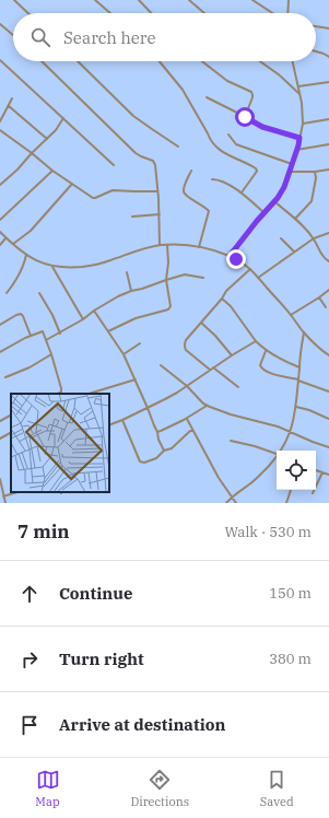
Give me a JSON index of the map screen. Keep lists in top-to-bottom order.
{
  "page": {
    "search": "Search here",
    "heading": ["7 min", "Walk · 530 m"],
    "list": [
      ["Continue", "150 m"],
      ["Turn right", "380 m"],
      "Arrive at destination"
    ],
    "nav": ["Map", "Directions", "Saved"]
  }
}
